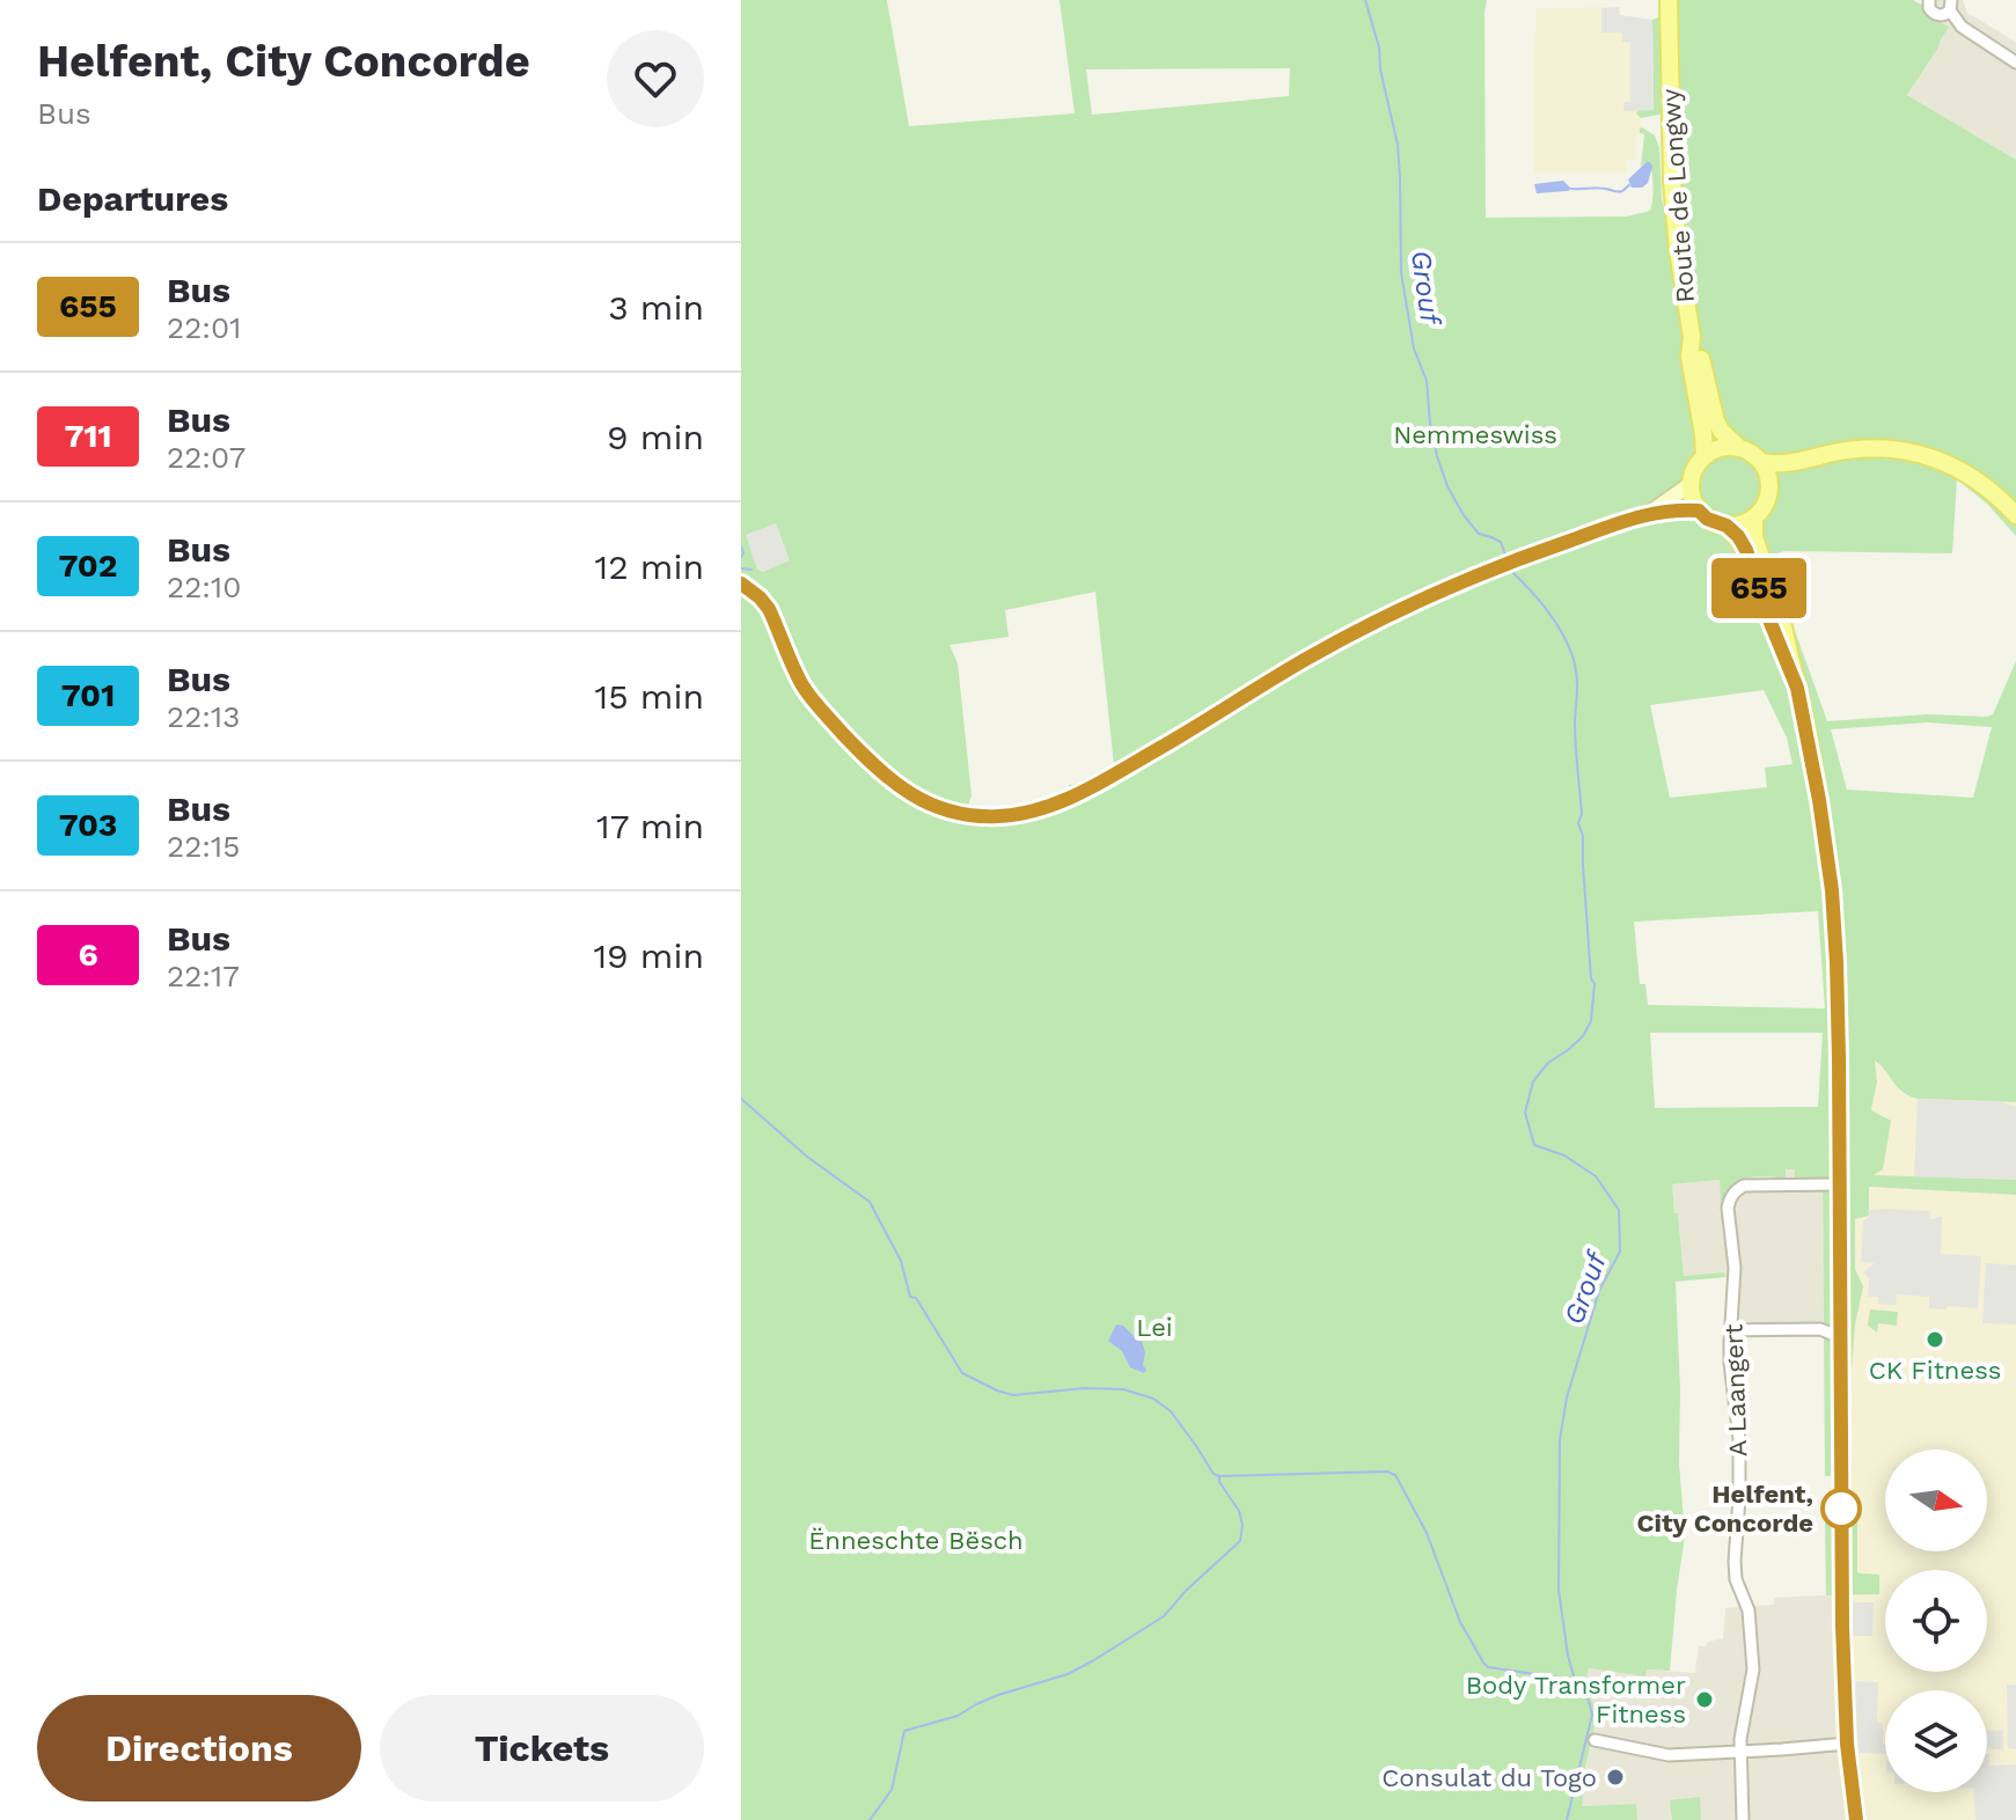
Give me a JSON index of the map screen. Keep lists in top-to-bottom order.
{
  "streets": {
    "main road": ["Route de Longwy"],
    "street": ["A Laangert"]
  },
  "water": ["Grouf"],
  "parks": ["Nemmeswiss", "Lei", "Ënneschte Bësch"],
  "places": [
    "CK Fitness",
    "Helfent, City Concorde",
    "Body Transformer Fitness",
    "Consulat du Togo"
  ],
  "lines": ["bus line 655"],
  "north": "right",
  "page": {
    "heading": [
      ["Helfent, City Concorde", "Bus"],
      "Departures"
    ],
    "on_map": "655",
    "list": [
      {
        "mark": "655",
        "name": "Bus",
        "note": "22:01",
        "value": "3 min"
      },
      {
        "mark": "711",
        "name": "Bus",
        "note": "22:07",
        "value": "9 min"
      },
      {
        "mark": "702",
        "name": "Bus",
        "note": "22:10",
        "value": "12 min"
      },
      {
        "mark": "701",
        "name": "Bus",
        "note": "22:13",
        "value": "15 min"
      },
      {
        "mark": "703",
        "name": "Bus",
        "note": "22:15",
        "value": "17 min"
      },
      {
        "mark": "6",
        "name": "Bus",
        "note": "22:17",
        "value": "19 min"
      }
    ],
    "buttons": ["Directions", "Tickets"]
  }
}
